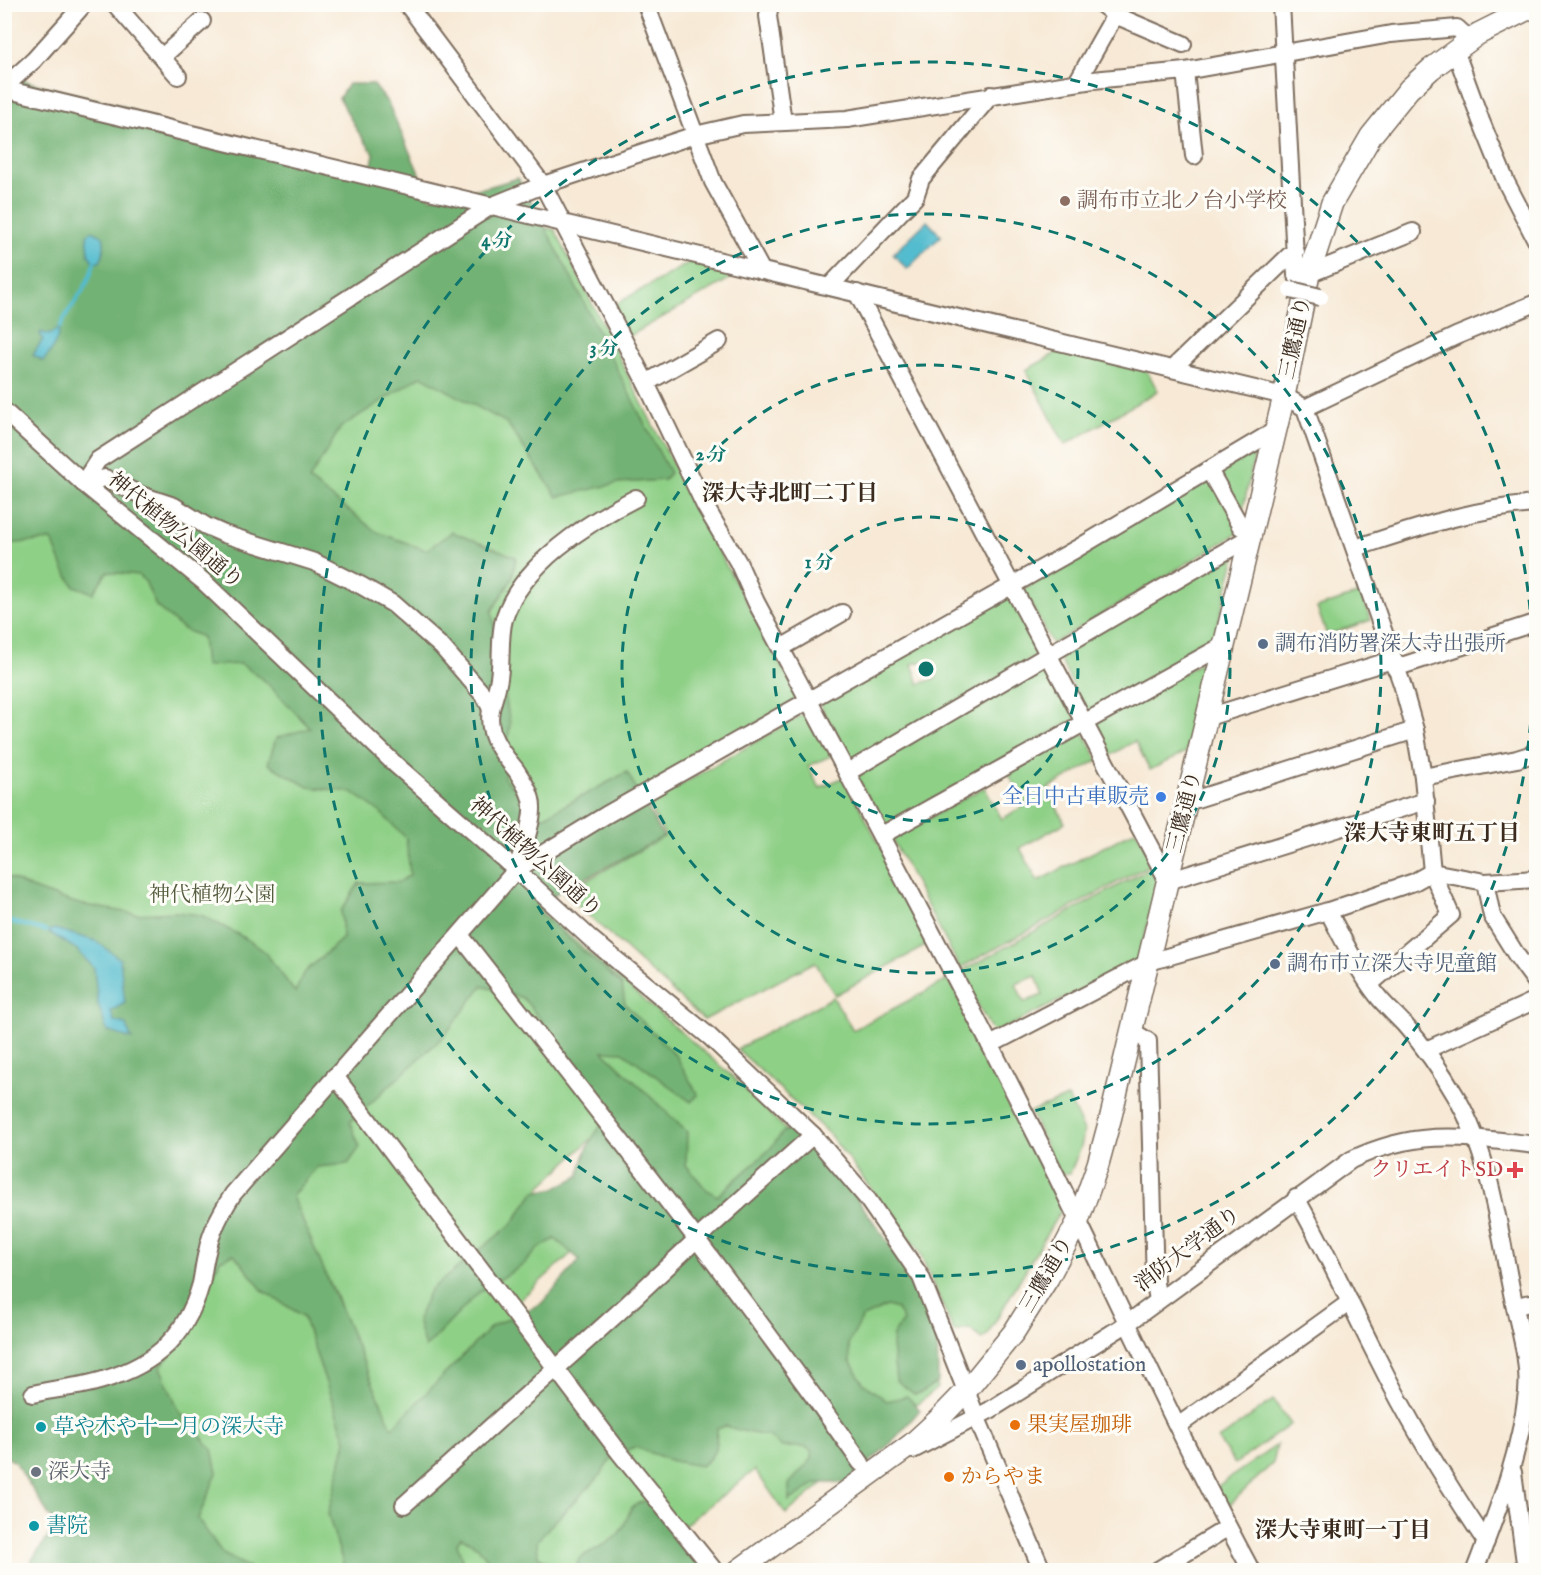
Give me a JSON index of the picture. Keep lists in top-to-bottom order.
{
  "streets": {
    "main road": ["三鷹通り"],
    "street": ["神代植物公園通り", "消防大学通り"]
  },
  "crossings": [
    ["三鷹通り", "神代植物公園通り"],
    ["三鷹通り", "消防大学通り"],
    ["神代植物公園通り", "消防大学通り"]
  ],
  "districts": ["深大寺北町二丁目", "深大寺東町五丁目", "深大寺東町一丁目"],
  "parks": ["神代植物公園"],
  "places": {
    "other": [
      "調布市立北ノ台小学校",
      "調布消防署深大寺出張所",
      "全日中古車販売",
      "調布市立深大寺児童館",
      "apollostation",
      "果実屋珈琲",
      "草や木や十一月の深大寺",
      "深大寺",
      "からやま",
      "書院"
    ],
    "health": ["クリエイトSD"]
  },
  "rings": [
    "4 分",
    "3 分",
    "2 分",
    "1 分"
  ]
}
